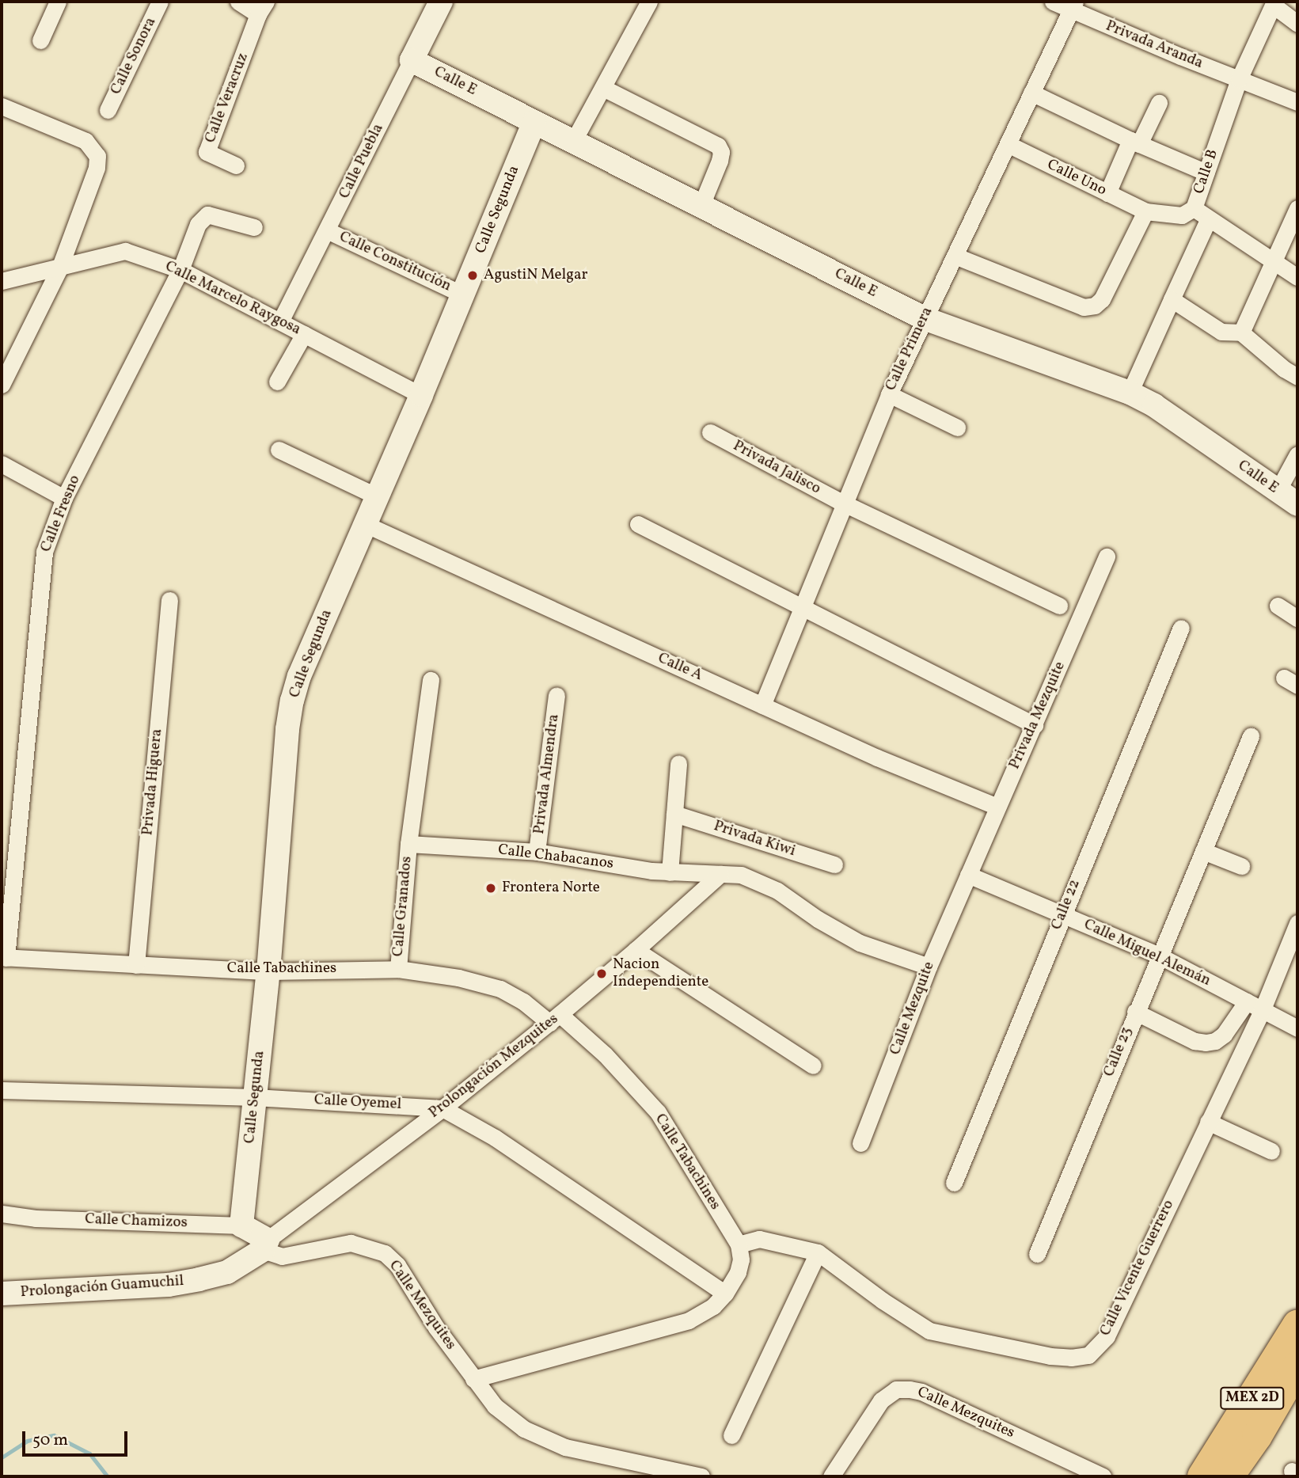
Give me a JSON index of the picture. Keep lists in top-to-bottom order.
{
  "streets": {
    "highway": ["MEX 2D"],
    "street": [
      "Privada Aranda",
      "Calle Sonora",
      "Calle E",
      "Calle Veracruz",
      "Calle Puebla",
      "Calle B",
      "Calle Uno",
      "Calle Segunda",
      "Calle Constitución",
      "Calle Marcelo Raygosa",
      "Calle Primera",
      "Privada Jalisco",
      "Calle Fresno",
      "Calle A",
      "Privada Mezquite",
      "Privada Almendra",
      "Privada Higuera",
      "Privada Kiwi",
      "Calle Chabacanos",
      "Calle 22",
      "Calle Granados",
      "Calle Miguel Alemán",
      "Calle Tabachines",
      "Calle Mezquite",
      "Calle 23",
      "Prolongación Mezquites",
      "Calle Oyemel",
      "Calle Chamizos",
      "Calle Vicente Guerrero",
      "Prolongación Guamuchil",
      "Calle Mezquites"
    ]
  },
  "crossings": [
    ["Privada Aranda", "Calle B"],
    ["Privada Aranda", "Calle Primera"],
    ["Calle E", "Calle Puebla"],
    ["Calle E", "Calle Segunda"],
    ["Calle E", "Calle Primera"],
    ["Calle Puebla", "Calle Constitución"],
    ["Calle Puebla", "Calle Marcelo Raygosa"],
    ["Calle B", "Calle Uno"],
    ["Calle Uno", "Calle Primera"],
    ["Calle Segunda", "Calle Constitución"],
    ["Calle Segunda", "Calle Marcelo Raygosa"],
    ["Calle Segunda", "Calle A"],
    ["Calle Segunda", "Calle Tabachines"],
    ["Calle Segunda", "Calle Oyemel"],
    ["Calle Segunda", "Calle Chamizos"],
    ["Calle Marcelo Raygosa", "Calle Fresno"],
    ["Calle Primera", "Privada Jalisco"],
    ["Calle Primera", "Calle A"],
    ["Calle Fresno", "Calle Tabachines"],
    ["Calle A", "Privada Mezquite"],
    ["Privada Mezquite", "Calle Miguel Alemán"],
    ["Privada Mezquite", "Calle Mezquite"],
    ["Privada Almendra", "Calle Chabacanos"],
    ["Privada Higuera", "Calle Tabachines"],
    ["Calle Chabacanos", "Calle Granados"],
    ["Calle 22", "Calle Miguel Alemán"],
    ["Calle Granados", "Calle Tabachines"],
    ["Calle Miguel Alemán", "Calle Mezquite"],
    ["Calle Miguel Alemán", "Calle 23"],
    ["Calle Miguel Alemán", "Calle Vicente Guerrero"],
    ["Calle Tabachines", "Prolongación Mezquites"],
    ["Calle Tabachines", "Calle Vicente Guerrero"],
    ["Prolongación Mezquites", "Calle Oyemel"],
    ["Prolongación Mezquites", "Calle Chamizos"],
    ["Prolongación Mezquites", "Prolongación Guamuchil"],
    ["Prolongación Mezquites", "Calle Mezquites"],
    ["Calle Chamizos", "Prolongación Guamuchil"],
    ["Calle Chamizos", "Calle Mezquites"],
    ["Prolongación Guamuchil", "Calle Mezquites"]
  ],
  "places": ["AgustiN Melgar", "Frontera Norte", "Nacion Independiente"],
  "scale_bar": "50 m"
}
